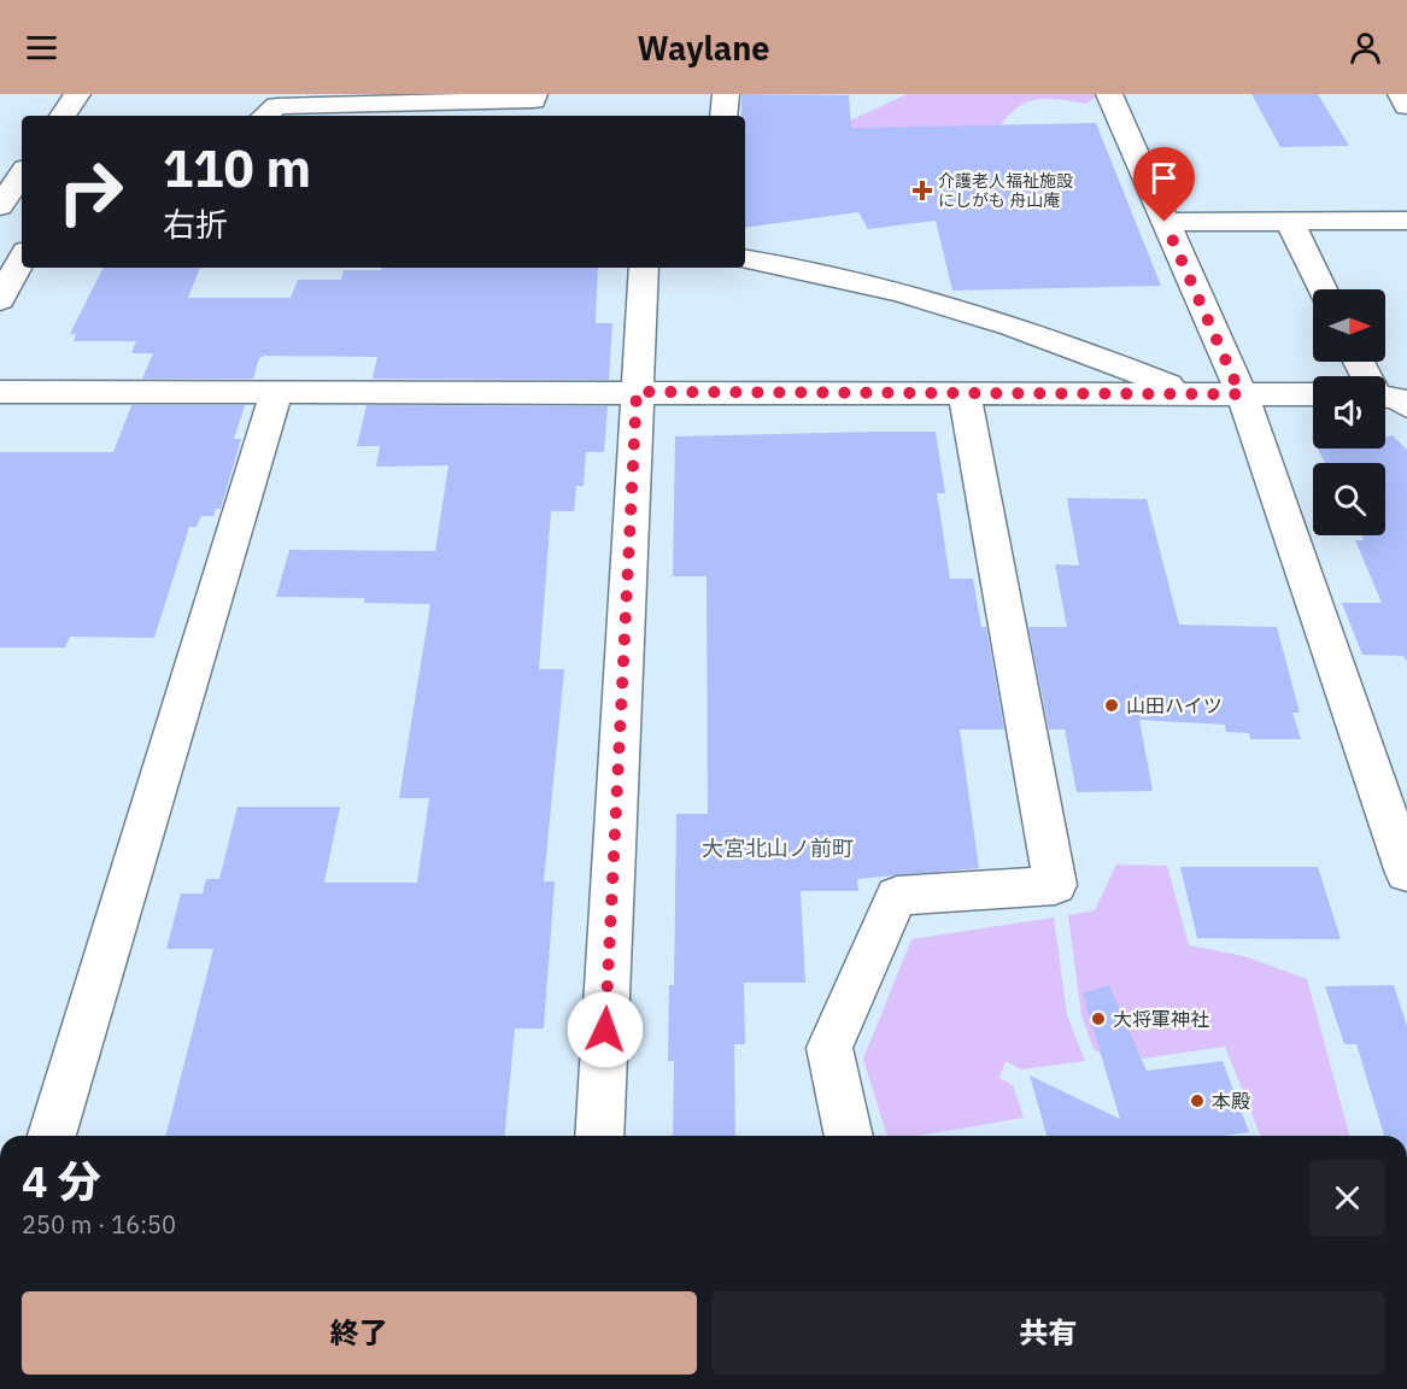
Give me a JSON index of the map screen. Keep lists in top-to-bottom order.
{
  "districts": ["大宮北山ノ前町"],
  "places": {
    "health": ["介護老人福祉施設 にしがも 舟山庵"],
    "other": ["山田ハイツ", "大将軍神社", "本殿"]
  },
  "north": "right",
  "page": {
    "header": "Waylane",
    "turn": ["110 m", "右折"],
    "heading": ["4 分", "250 m · 16:50"],
    "buttons": ["終了", "共有"]
  }
}
